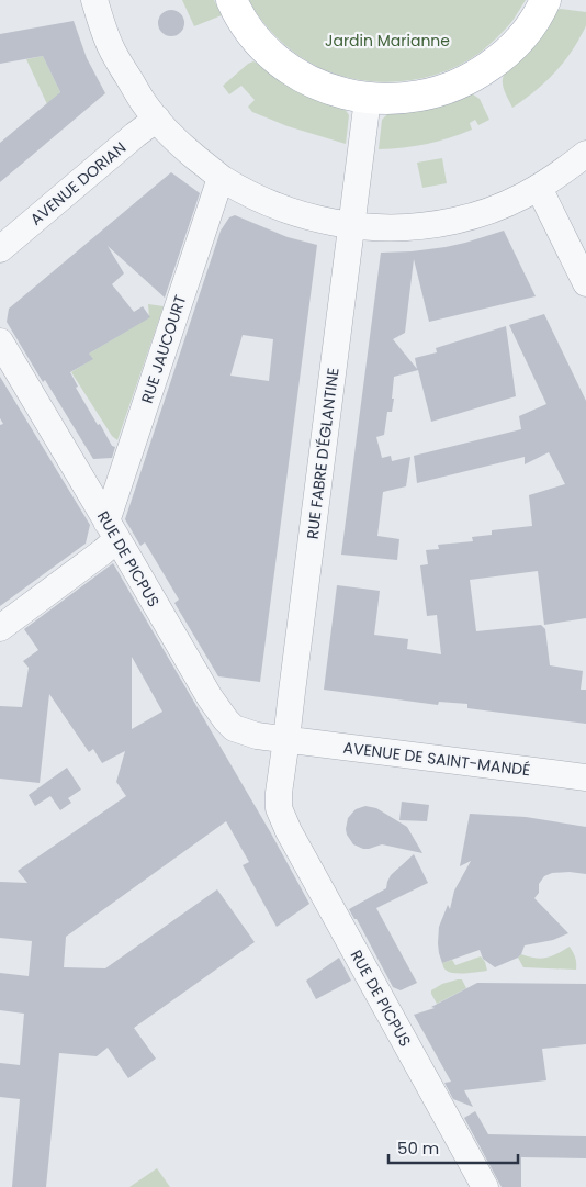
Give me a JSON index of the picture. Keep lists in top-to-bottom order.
{
  "streets": {
    "street": [
      "AVENUE DORIAN",
      "RUE JAUCOURT",
      "RUE FABRE D'ÉGLANTINE",
      "RUE DE PICPUS",
      "AVENUE DE SAINT-MANDÉ"
    ]
  },
  "crossings": [
    ["RUE JAUCOURT", "RUE DE PICPUS"],
    ["RUE FABRE D'ÉGLANTINE", "RUE DE PICPUS"],
    ["RUE FABRE D'ÉGLANTINE", "AVENUE DE SAINT-MANDÉ"],
    ["RUE DE PICPUS", "AVENUE DE SAINT-MANDÉ"]
  ],
  "parks": ["Jardin Marianne"],
  "scale_bar": "50 m"
}
